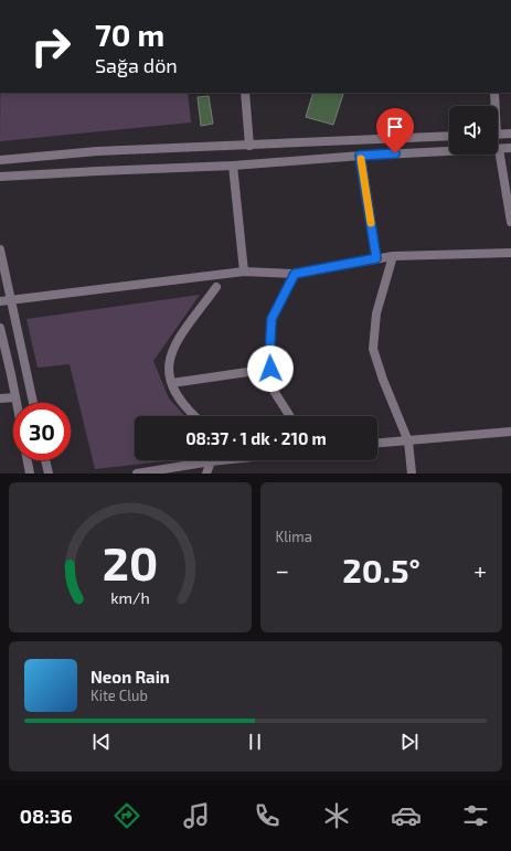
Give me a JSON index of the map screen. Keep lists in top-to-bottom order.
{
  "page": {
    "turn": ["70 m", "Sağa dön"],
    "limit": "30",
    "trip": "08:37 · 1 dk · 210 m",
    "tile": "Klima",
    "heat": ["−", "20.5°", "+"],
    "song": ["Neon Rain", "Kite Club"],
    "tabs": "08:36",
    "gauge": ["20", "km/h"]
  }
}
